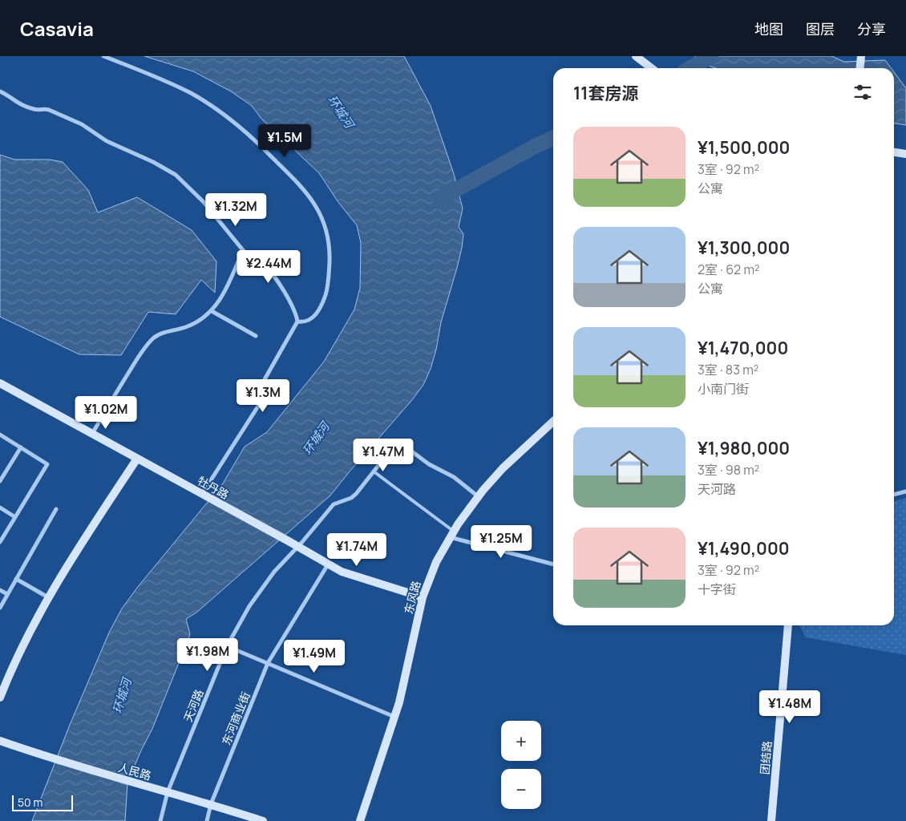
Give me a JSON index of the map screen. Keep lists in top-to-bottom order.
{
  "streets": {
    "street": [
      "牡丹路",
      "东风路",
      "天河路",
      "东河商业街",
      "团结路",
      "人民路"
    ]
  },
  "crossings": [
    ["牡丹路", "东风路"],
    ["牡丹路", "天河路"],
    ["牡丹路", "东河商业街"],
    ["东风路", "天河路"],
    ["天河路", "人民路"],
    ["东河商业街", "人民路"]
  ],
  "water": ["环城河"],
  "scale_bar": "50 m",
  "page": {
    "header": "Casavia",
    "nav": ["地图", "图层", "分享"],
    "heading": "11套房源",
    "list": [
      {
        "name": "¥1,500,000",
        "note": "3室 · 92 m² · 公寓"
      },
      {
        "name": "¥1,300,000",
        "note": "2室 · 62 m² · 公寓"
      },
      {
        "name": "¥1,470,000",
        "note": "3室 · 83 m² · 小南门街"
      },
      {
        "name": "¥1,980,000",
        "note": "3室 · 98 m² · 天河路"
      },
      {
        "name": "¥1,490,000",
        "note": "3室 · 92 m² · 十字街"
      }
    ],
    "price": [
      "¥1.5M",
      "¥1.32M",
      "¥2.44M",
      "¥1.3M",
      "¥1.02M",
      "¥1.47M",
      "¥1.25M",
      "¥1.74M",
      "¥1.98M",
      "¥1.49M",
      "¥1.48M"
    ],
    "map_buttons": ["+", "−"],
    "scale": "50 m"
  }
}
